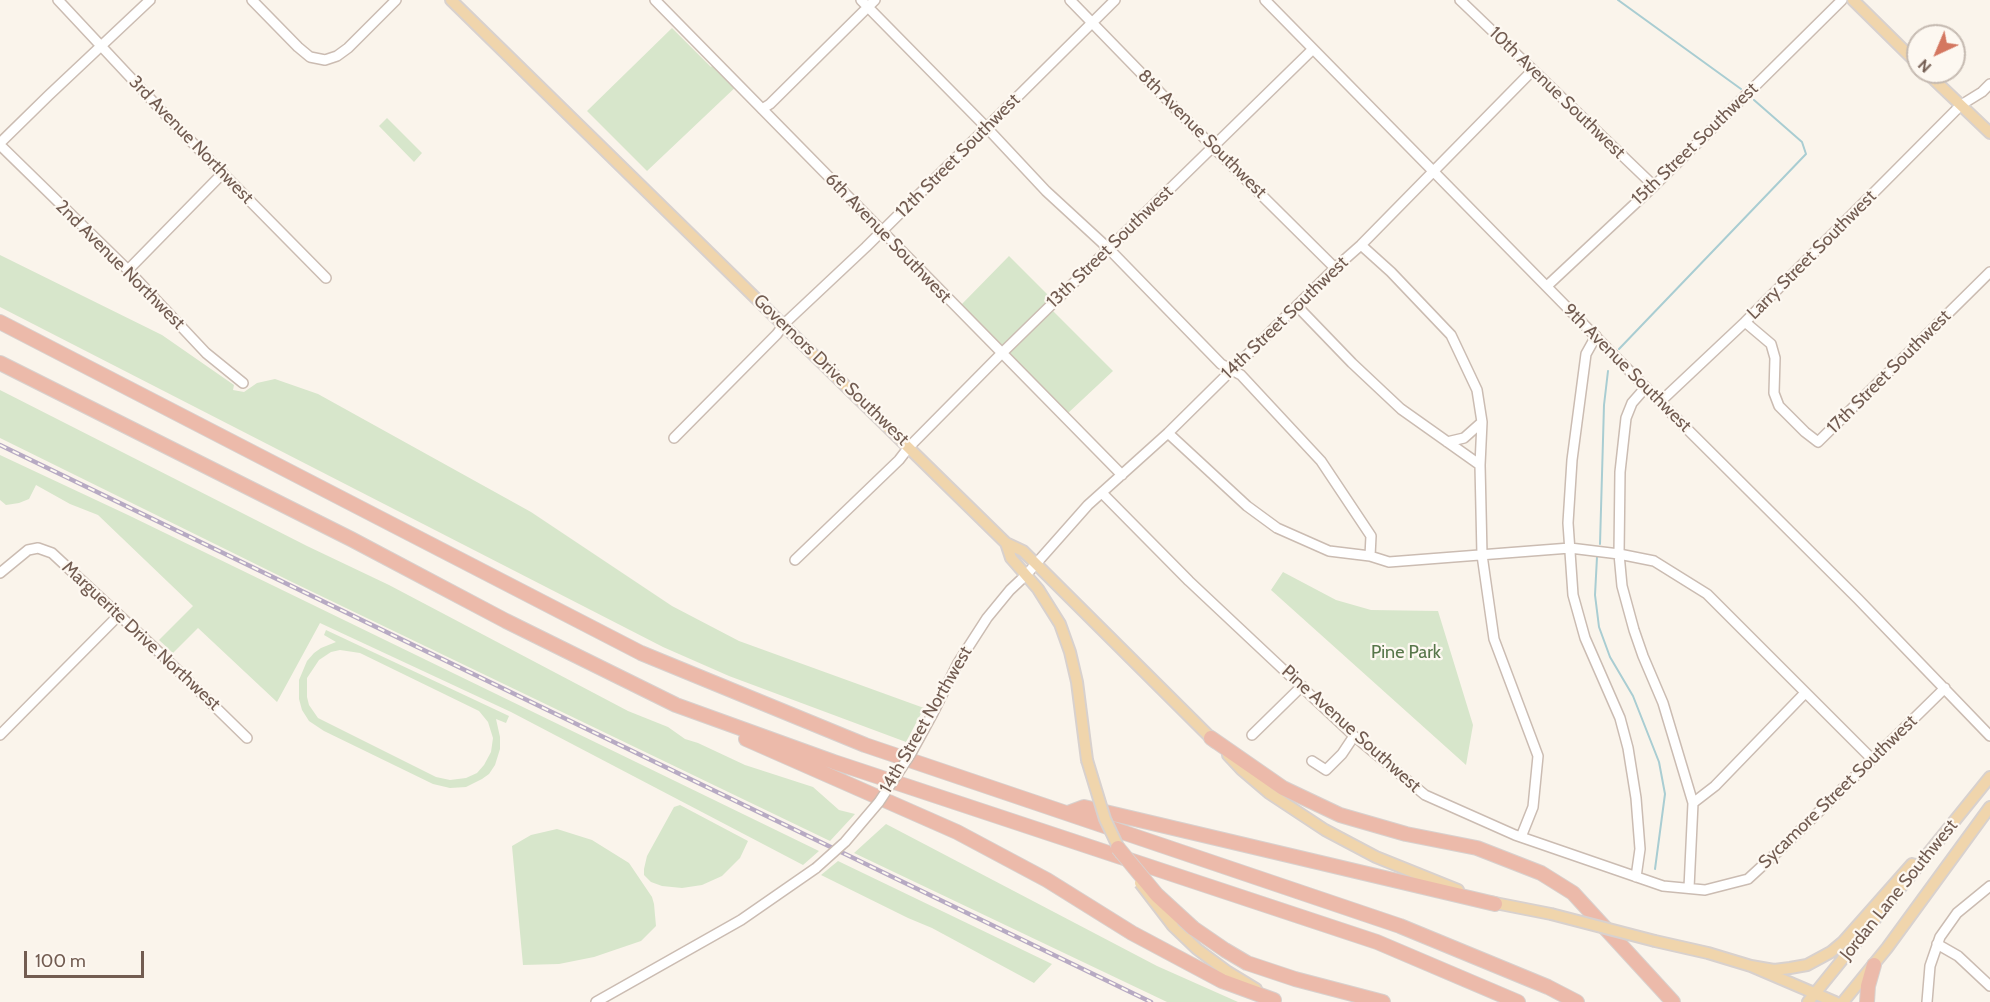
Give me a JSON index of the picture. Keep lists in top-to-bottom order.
{
  "streets": {
    "main road": ["Governors Drive Southwest", "Jordan Lane Southwest"],
    "street": [
      "10th Avenue Southwest",
      "8th Avenue Southwest",
      "3rd Avenue Northwest",
      "15th Street Southwest",
      "12th Street Southwest",
      "6th Avenue Southwest",
      "13th Street Southwest",
      "Larry Street Southwest",
      "2nd Avenue Northwest",
      "14th Street Southwest",
      "9th Avenue Southwest",
      "17th Street Southwest",
      "Marguerite Drive Northwest",
      "14th Street Northwest",
      "Pine Avenue Southwest",
      "Sycamore Street Southwest"
    ]
  },
  "crossings": [
    ["10th Avenue Southwest", "15th Street Southwest"],
    ["10th Avenue Southwest", "14th Street Southwest"],
    ["8th Avenue Southwest", "12th Street Southwest"],
    ["8th Avenue Southwest", "13th Street Southwest"],
    ["8th Avenue Southwest", "14th Street Southwest"],
    ["15th Street Southwest", "9th Avenue Southwest"],
    ["12th Street Southwest", "6th Avenue Southwest"],
    ["12th Street Southwest", "Governors Drive Southwest"],
    ["6th Avenue Southwest", "13th Street Southwest"],
    ["6th Avenue Southwest", "14th Street Southwest"],
    ["13th Street Southwest", "9th Avenue Southwest"],
    ["13th Street Southwest", "Governors Drive Southwest"],
    ["Larry Street Southwest", "9th Avenue Southwest"],
    ["Larry Street Southwest", "17th Street Southwest"],
    ["14th Street Southwest", "9th Avenue Southwest"],
    ["14th Street Southwest", "Governors Drive Southwest"],
    ["14th Street Southwest", "14th Street Northwest"],
    ["14th Street Southwest", "Pine Avenue Southwest"],
    ["9th Avenue Southwest", "Sycamore Street Southwest"],
    ["Governors Drive Southwest", "14th Street Northwest"],
    ["Pine Avenue Southwest", "Sycamore Street Southwest"]
  ],
  "parks": ["Pine Park"],
  "scale_bar": "100 m",
  "north": "bottom left"
}
